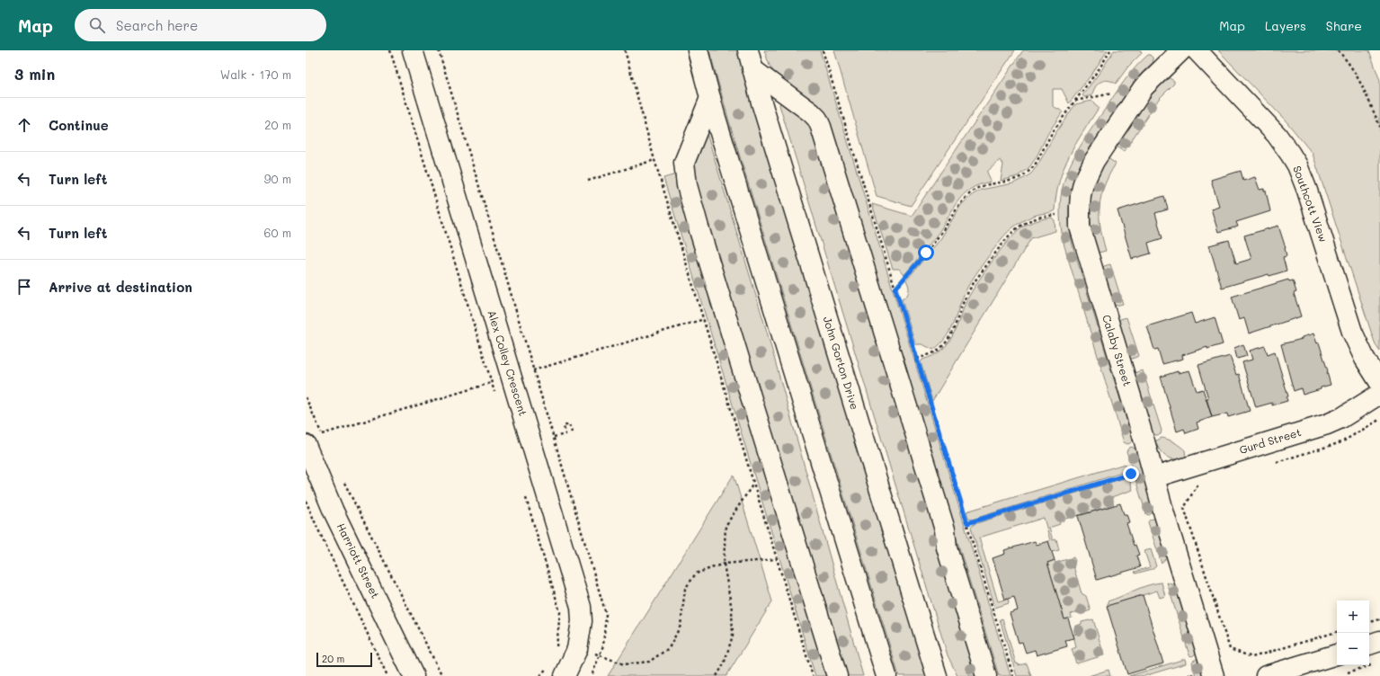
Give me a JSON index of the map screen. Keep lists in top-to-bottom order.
{
  "streets": {
    "street": [
      "Southcott View",
      "Calaby Street",
      "Alex Colley Crescent",
      "John Gorton Drive",
      "Gurd Street",
      "Harriott Street"
    ]
  },
  "crossings": [
    ["Calaby Street", "Gurd Street"]
  ],
  "scale_bar": "20 m",
  "page": {
    "header": "Map",
    "search": "Search here",
    "nav": ["Map", "Layers", "Share"],
    "heading": ["3 min", "Walk · 170 m"],
    "list": [
      ["Continue", "20 m"],
      ["Turn left", "90 m"],
      ["Turn left", "60 m"],
      "Arrive at destination"
    ],
    "map_buttons": ["+", "−"],
    "scale": "20 m"
  }
}
